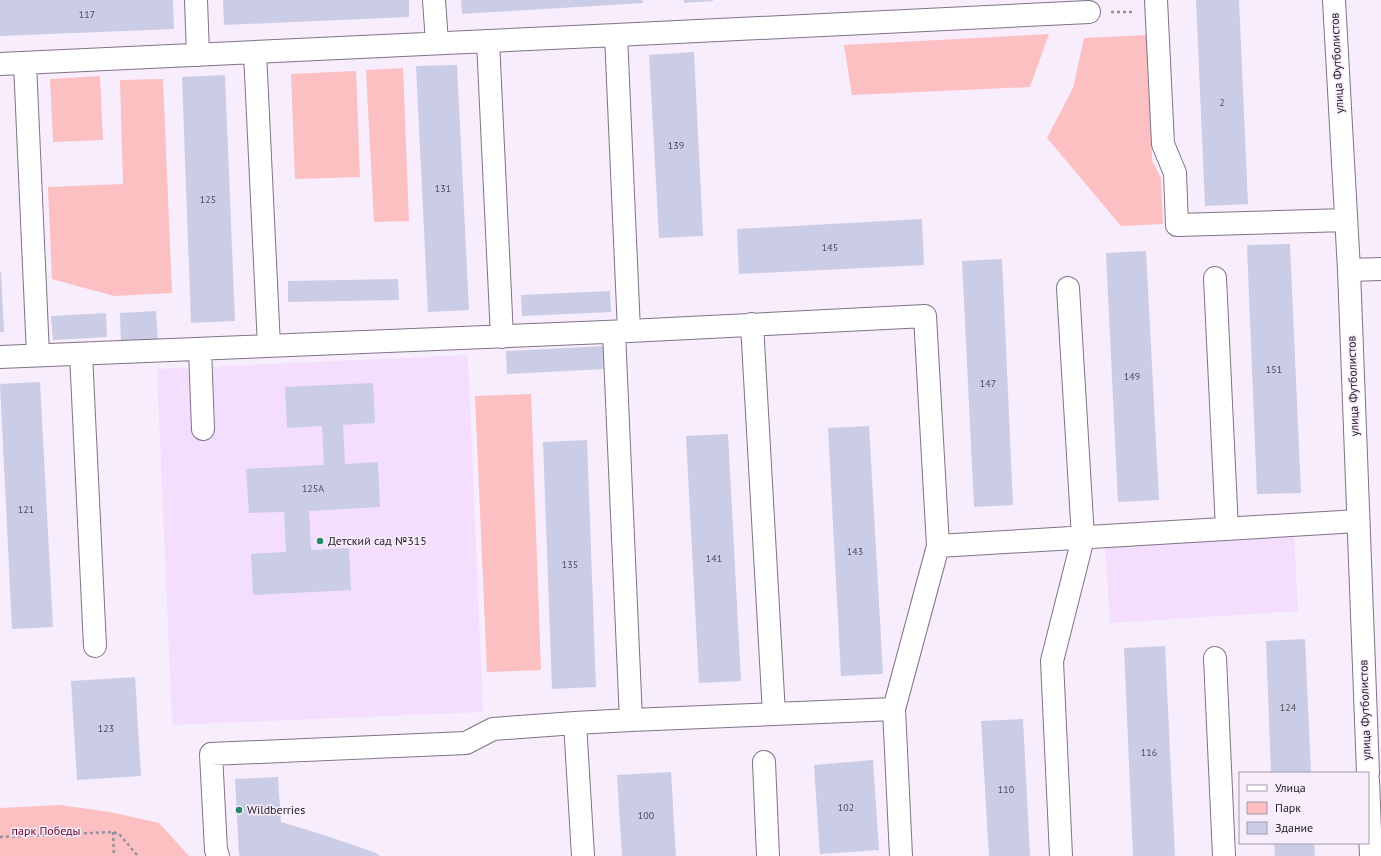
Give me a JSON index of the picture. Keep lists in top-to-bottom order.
{
  "streets": {
    "street": ["улица Футболистов"]
  },
  "parks": ["парк Победы"],
  "places": ["Детский сад №315", "Wildberries"],
  "house_numbers": [
    "117",
    "2",
    "139",
    "131",
    "125",
    "145",
    "151",
    "149",
    "147",
    "125А",
    "121",
    "143",
    "141",
    "135",
    "124",
    "123",
    "116",
    "110",
    "102",
    "100"
  ],
  "legend": ["Улица", "Парк", "Здание"]
}
